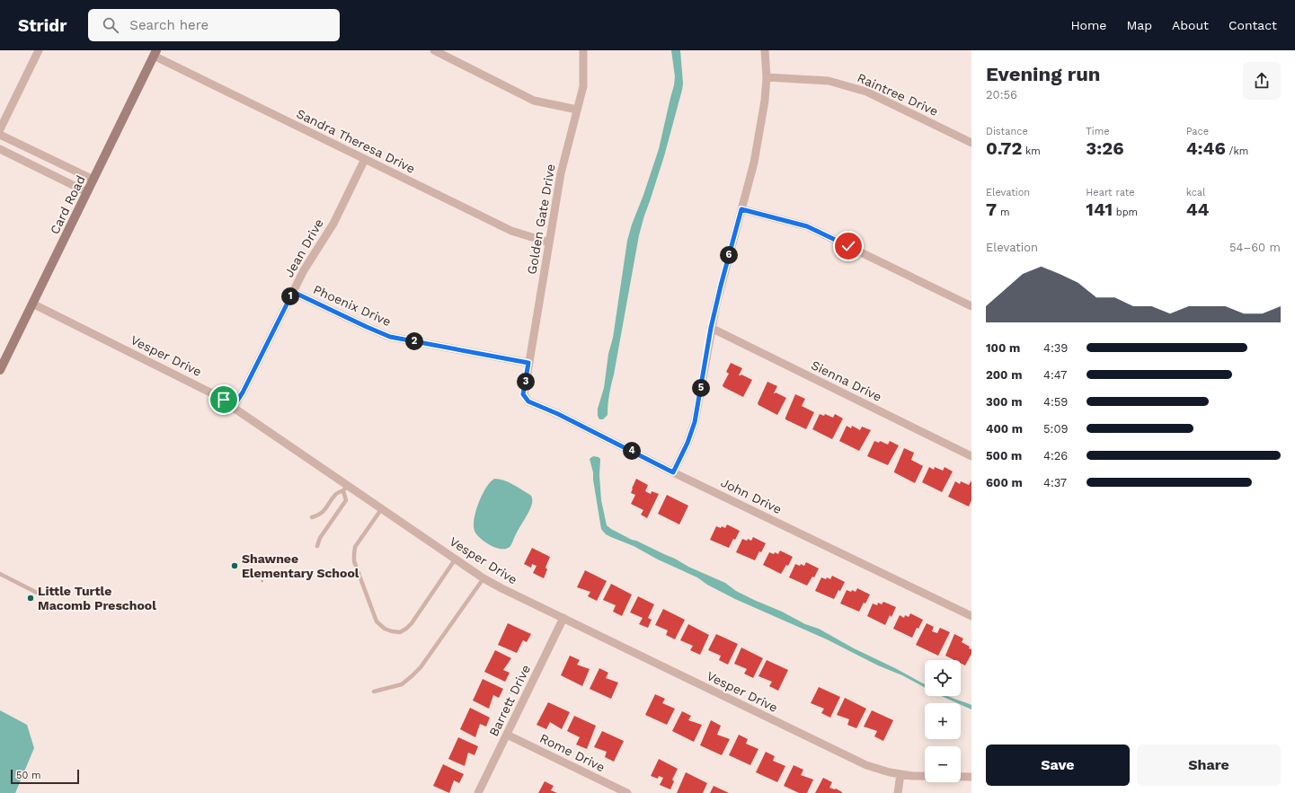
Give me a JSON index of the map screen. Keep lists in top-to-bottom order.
{
  "streets": {
    "street": [
      "Raintree Drive",
      "Sandra Theresa Drive",
      "Card Road",
      "Golden Gate Drive",
      "Jean Drive",
      "Phoenix Drive",
      "Vesper Drive",
      "Sienna Drive",
      "John Drive",
      "Barrett Drive",
      "Rome Drive"
    ]
  },
  "crossings": [
    ["Sandra Theresa Drive", "Card Road"],
    ["Sandra Theresa Drive", "Golden Gate Drive"],
    ["Sandra Theresa Drive", "Jean Drive"],
    ["Card Road", "Vesper Drive"],
    ["Golden Gate Drive", "Phoenix Drive"],
    ["Golden Gate Drive", "John Drive"],
    ["Jean Drive", "Phoenix Drive"],
    ["Jean Drive", "Vesper Drive"],
    ["Vesper Drive", "Barrett Drive"],
    ["Barrett Drive", "Rome Drive"]
  ],
  "places": ["Shawnee Elementary School", "Little Turtle Macomb Preschool"],
  "scale_bar": "50 m",
  "page": {
    "header": "Stridr",
    "search": "Search here",
    "nav": [
      "Home",
      "Map",
      "About",
      "Contact"
    ],
    "heading": ["Evening run", "20:56"],
    "stats": [
      ["Distance", "0.72 km"],
      ["Time", "3:26"],
      ["Pace", "4:46 /km"],
      ["Elevation", "7 m"],
      ["Heart rate", "141 bpm"],
      ["kcal", "44"]
    ],
    "chart": ["Elevation", "54–60 m"],
    "pins": [
      "6",
      "1",
      "2",
      "3",
      "5",
      "4"
    ],
    "list": [
      {
        "name": "100 m",
        "note": "4:39"
      },
      {
        "name": "200 m",
        "note": "4:47"
      },
      {
        "name": "300 m",
        "note": "4:59"
      },
      {
        "name": "400 m",
        "note": "5:09"
      },
      {
        "name": "500 m",
        "note": "4:26"
      },
      {
        "name": "600 m",
        "note": "4:37"
      }
    ],
    "map_buttons": ["+", "−"],
    "buttons": ["Save", "Share"],
    "scale": "50 m"
  }
}
